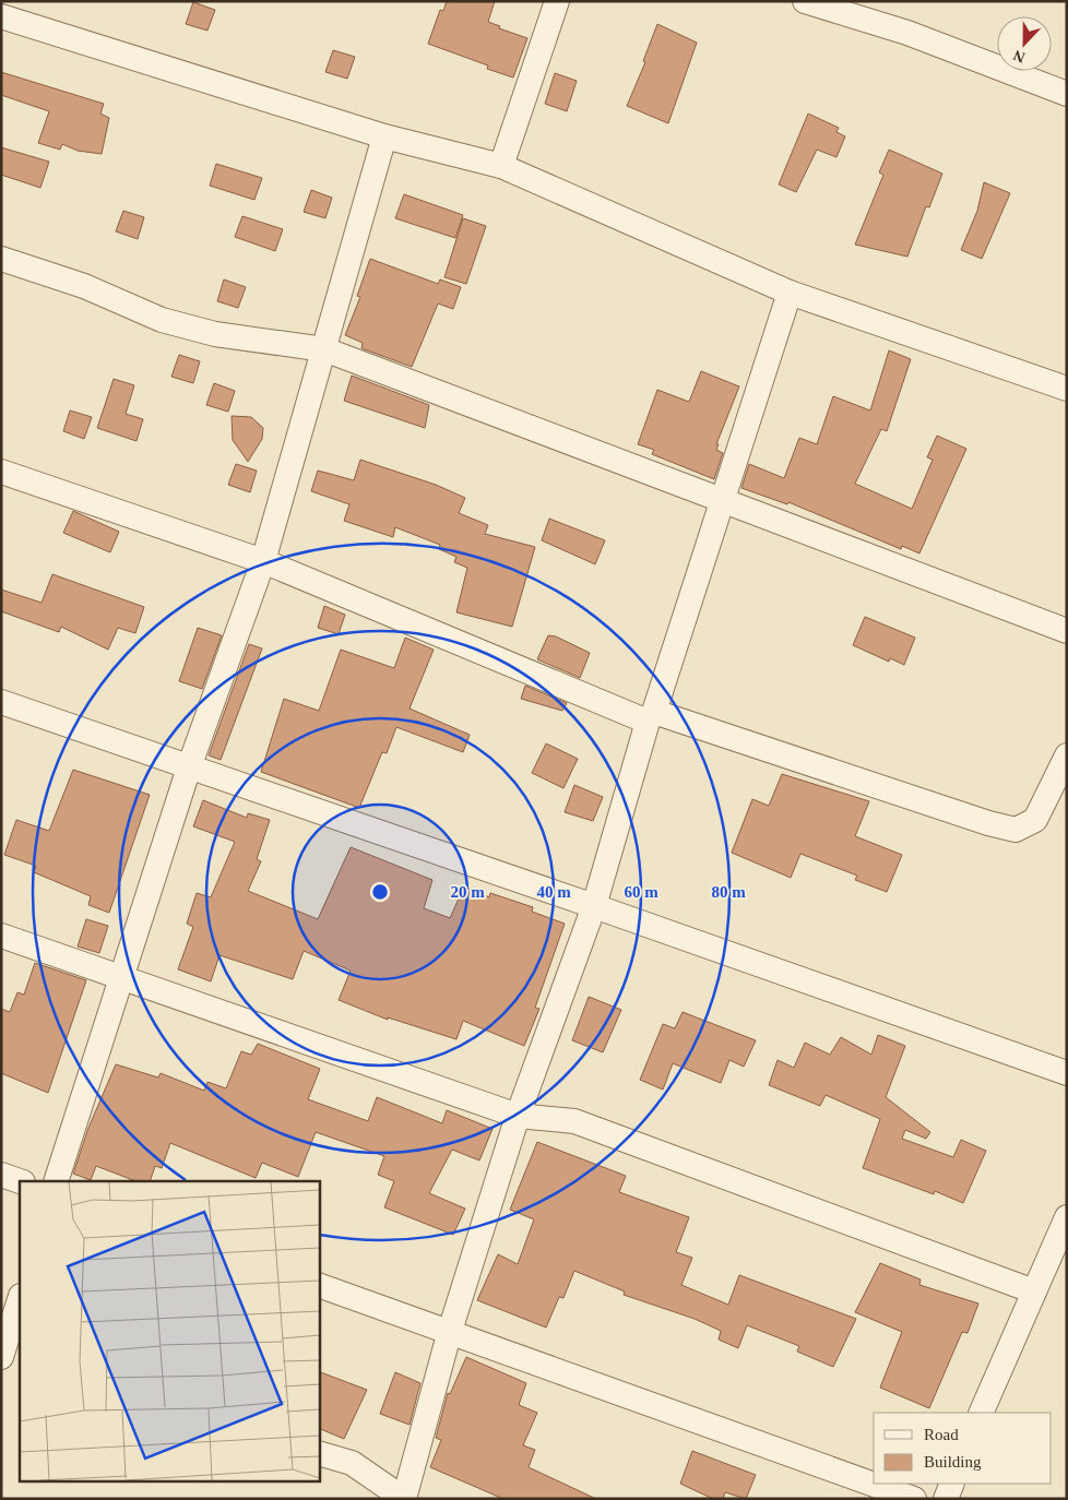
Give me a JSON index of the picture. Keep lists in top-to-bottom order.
{
  "legend": ["Road", "Building"],
  "north": "bottom",
  "rings": [
    "20 m",
    "40 m",
    "60 m",
    "80 m"
  ]
}
